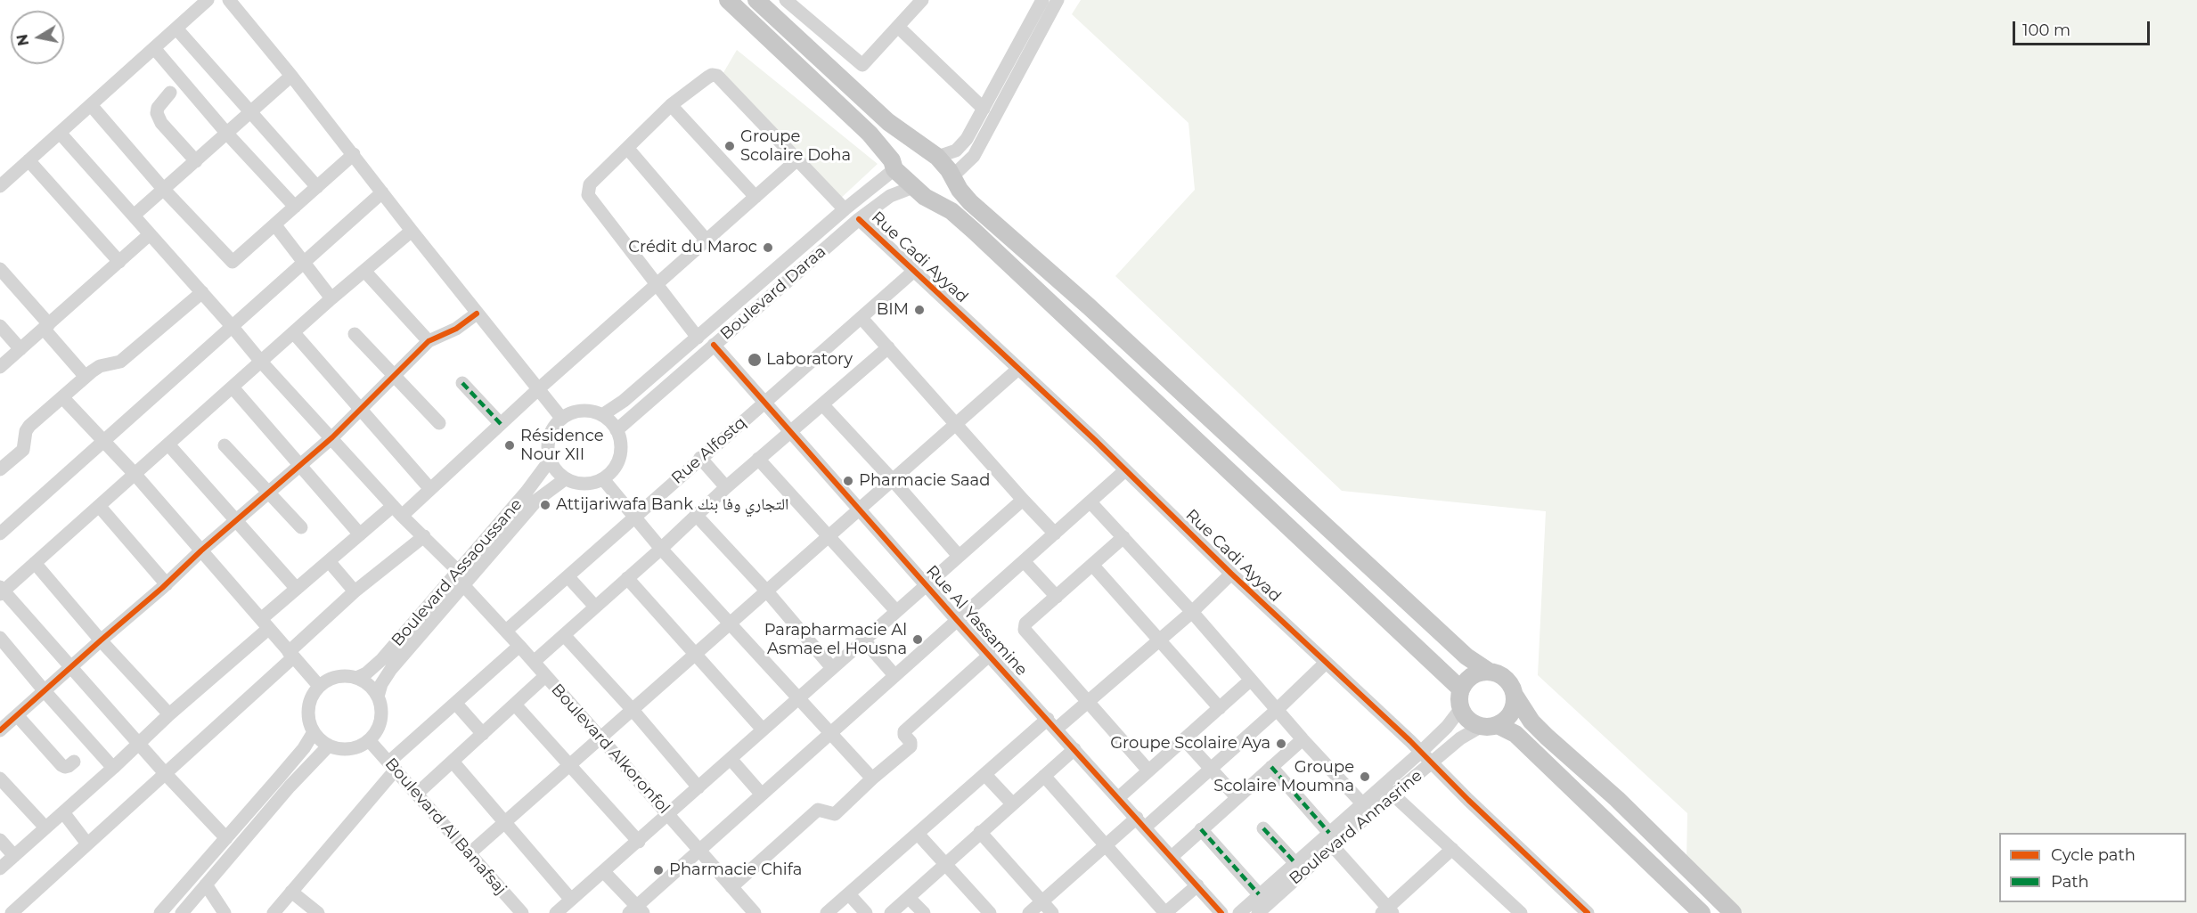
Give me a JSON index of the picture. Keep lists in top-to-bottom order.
{
  "streets": {
    "street": [
      "Rue Cadi Ayyad",
      "Boulevard Daraa",
      "Rue Alfostq",
      "Boulevard Assaoussane",
      "Rue Al Yassamine",
      "Boulevard Alkoronfol",
      "Boulevard Al Banafsaj",
      "Boulevard Annasrine"
    ]
  },
  "crossings": [
    ["Rue Cadi Ayyad", "Boulevard Daraa"],
    ["Rue Cadi Ayyad", "Rue Alfostq"],
    ["Rue Cadi Ayyad", "Boulevard Annasrine"],
    ["Boulevard Daraa", "Boulevard Assaoussane"],
    ["Boulevard Daraa", "Rue Al Yassamine"],
    ["Rue Alfostq", "Rue Al Yassamine"],
    ["Rue Alfostq", "Boulevard Alkoronfol"],
    ["Boulevard Assaoussane", "Boulevard Alkoronfol"],
    ["Boulevard Assaoussane", "Boulevard Al Banafsaj"]
  ],
  "places": [
    "Groupe Scolaire Doha",
    "Crédit du Maroc",
    "BIM",
    "Laboratory",
    "Résidence Nour XII",
    "Pharmacie Saad",
    "Attijariwafa Bank التجاري وفا بنك",
    "Parapharmacie Al Asmae el Housna",
    "Groupe Scolaire Aya",
    "Groupe Scolaire Moumna",
    "Pharmacie Chifa"
  ],
  "legend": ["Cycle path", "Path"],
  "scale_bar": "100 m",
  "north": "left"
}
